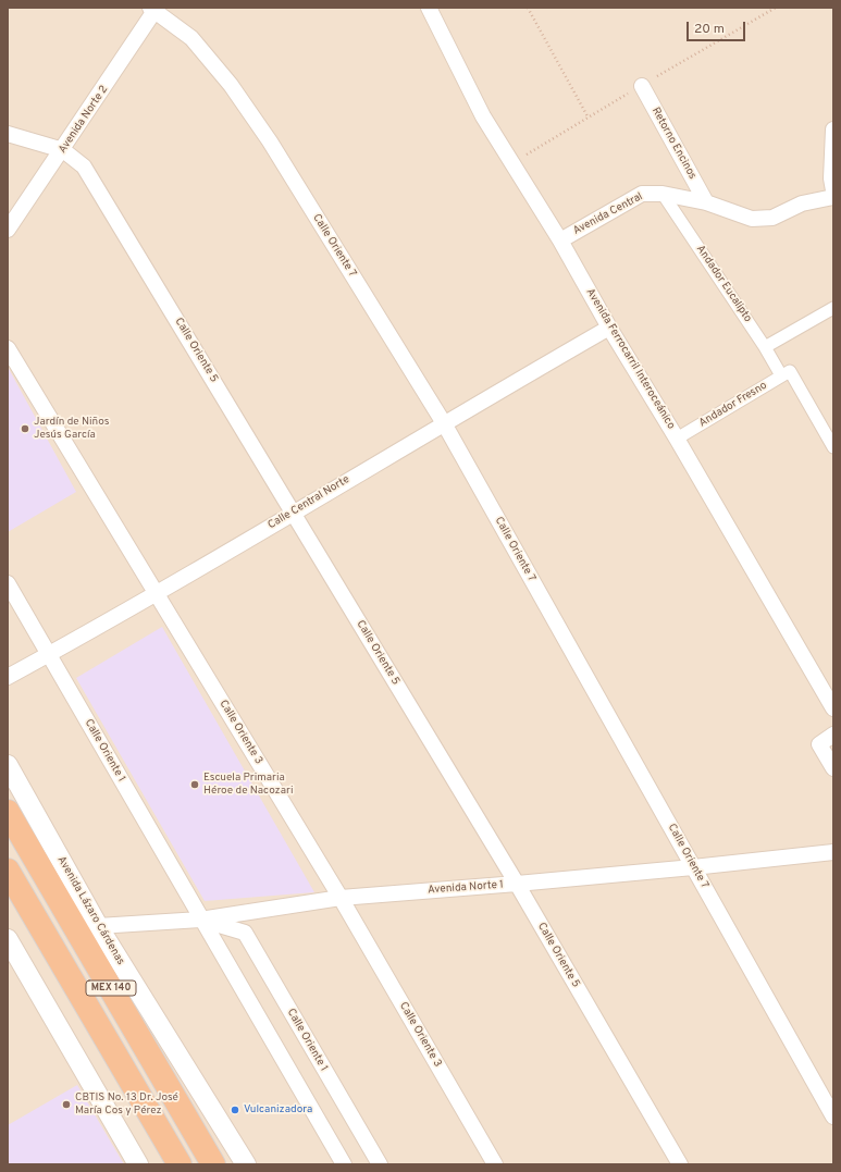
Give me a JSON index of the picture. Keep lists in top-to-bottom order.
{
  "streets": {
    "highway": ["Avenida Lázaro Cárdenas", "MEX 140"],
    "street": [
      "Avenida Norte 2",
      "Retorno Encinos",
      "Avenida Central",
      "Calle Oriente 7",
      "Andador Eucalipto",
      "Calle Oriente 5",
      "Avenida Ferrocarril Interoceánico",
      "Andador Fresno",
      "Calle Central Norte",
      "Calle Oriente 3",
      "Calle Oriente 1",
      "Avenida Norte 1"
    ]
  },
  "crossings": [
    ["Avenida Norte 2", "Calle Oriente 7"],
    ["Avenida Norte 2", "Calle Oriente 5"],
    ["Retorno Encinos", "Avenida Central"],
    ["Avenida Central", "Andador Eucalipto"],
    ["Avenida Central", "Avenida Ferrocarril Interoceánico"],
    ["Calle Oriente 7", "Calle Central Norte"],
    ["Calle Oriente 7", "Avenida Norte 1"],
    ["Andador Eucalipto", "Andador Fresno"],
    ["Calle Oriente 5", "Calle Central Norte"],
    ["Calle Oriente 5", "Avenida Norte 1"],
    ["Avenida Ferrocarril Interoceánico", "Andador Fresno"],
    ["Avenida Ferrocarril Interoceánico", "Calle Central Norte"],
    ["Calle Central Norte", "Calle Oriente 3"],
    ["Calle Central Norte", "Calle Oriente 1"],
    ["Calle Oriente 3", "Avenida Norte 1"],
    ["Calle Oriente 1", "Avenida Norte 1"],
    ["Avenida Norte 1", "Avenida Lázaro Cárdenas"]
  ],
  "places": [
    "Jardín de Niños Jesús García",
    "Escuela Primaria Héroe de Nacozari",
    "CBTIS No. 13 Dr. José María Cos y Pérez",
    "Vulcanizadora"
  ],
  "scale_bar": "20 m"
}
